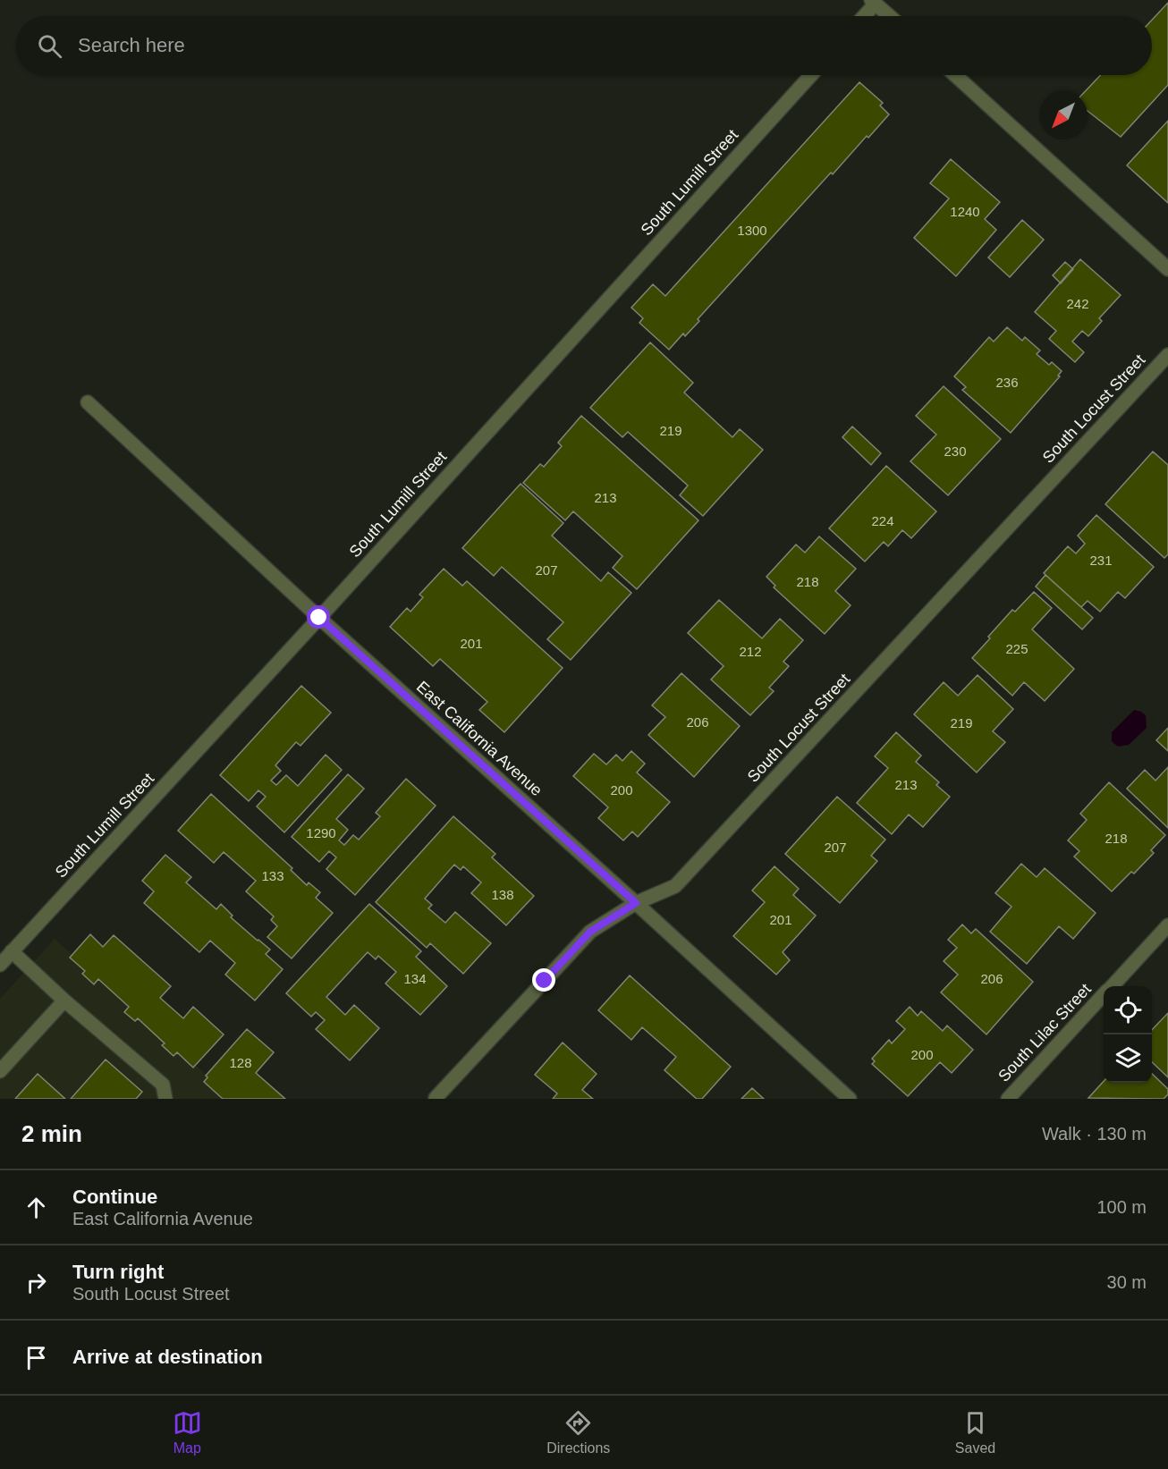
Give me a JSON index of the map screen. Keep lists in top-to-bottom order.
{
  "streets": {
    "street": [
      "South Lumill Street",
      "South Locust Street",
      "East California Avenue",
      "South Lilac Street"
    ]
  },
  "crossings": [
    ["South Lumill Street", "East California Avenue"],
    ["South Locust Street", "East California Avenue"]
  ],
  "house_numbers": [
    "1240",
    "1300",
    "242",
    "236",
    "219",
    "230",
    "213",
    "224",
    "231",
    "207",
    "218",
    "201",
    "225",
    "212",
    "206",
    "219",
    "213",
    "200",
    "1290",
    "218",
    "207",
    "133",
    "138",
    "201",
    "134",
    "206",
    "200",
    "128"
  ],
  "north": "bottom left",
  "page": {
    "search": "Search here",
    "heading": ["2 min", "Walk · 130 m"],
    "list": [
      ["Continue", "East California Avenue", "100 m"],
      ["Turn right", "South Locust Street", "30 m"],
      "Arrive at destination"
    ],
    "nav": ["Map", "Directions", "Saved"]
  }
}
